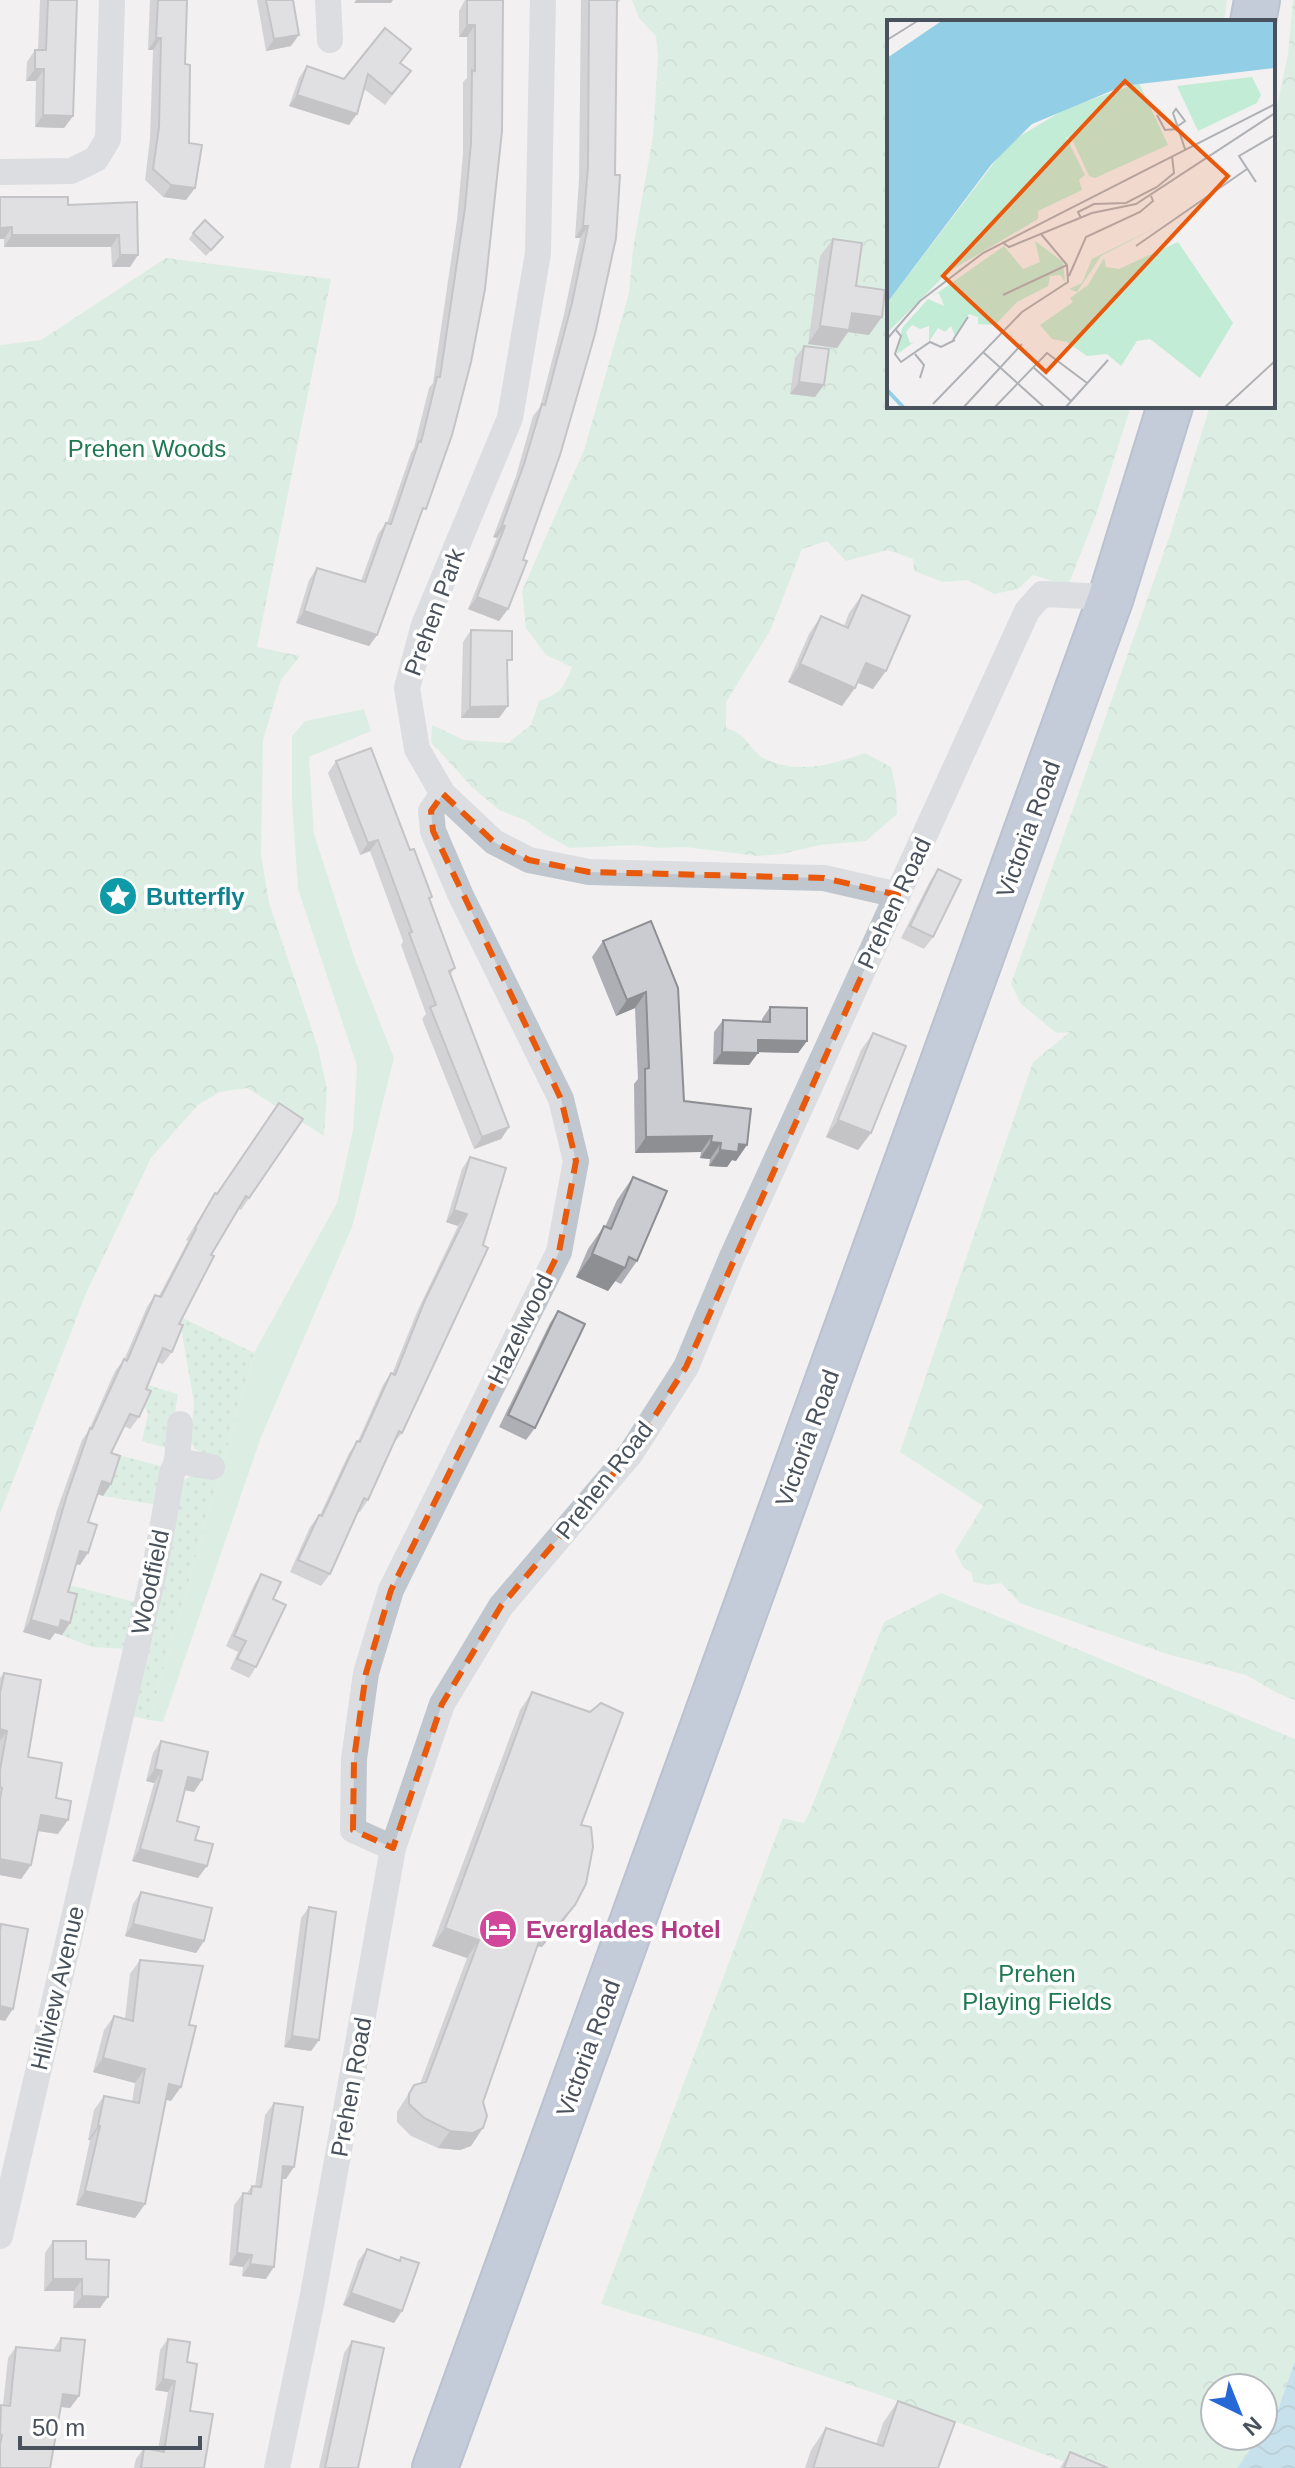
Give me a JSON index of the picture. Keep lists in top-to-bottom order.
{
  "streets": {
    "highway": ["Victoria Road"],
    "street": [
      "Prehen Park",
      "Prehen Road",
      "Hazelwood",
      "Woodfield",
      "Hillview Avenue"
    ]
  },
  "crossings": [
    ["Prehen Park", "Prehen Road"],
    ["Prehen Park", "Hazelwood"],
    ["Victoria Road", "Prehen Road"],
    ["Prehen Road", "Hazelwood"],
    ["Woodfield", "Hillview Avenue"]
  ],
  "parks": ["Prehen Woods", "Prehen Playing Fields"],
  "places": {
    "place": ["Butterfly"],
    "hotel": ["Everglades Hotel"]
  },
  "scale_bar": "50 m",
  "north": "bottom right"
}
